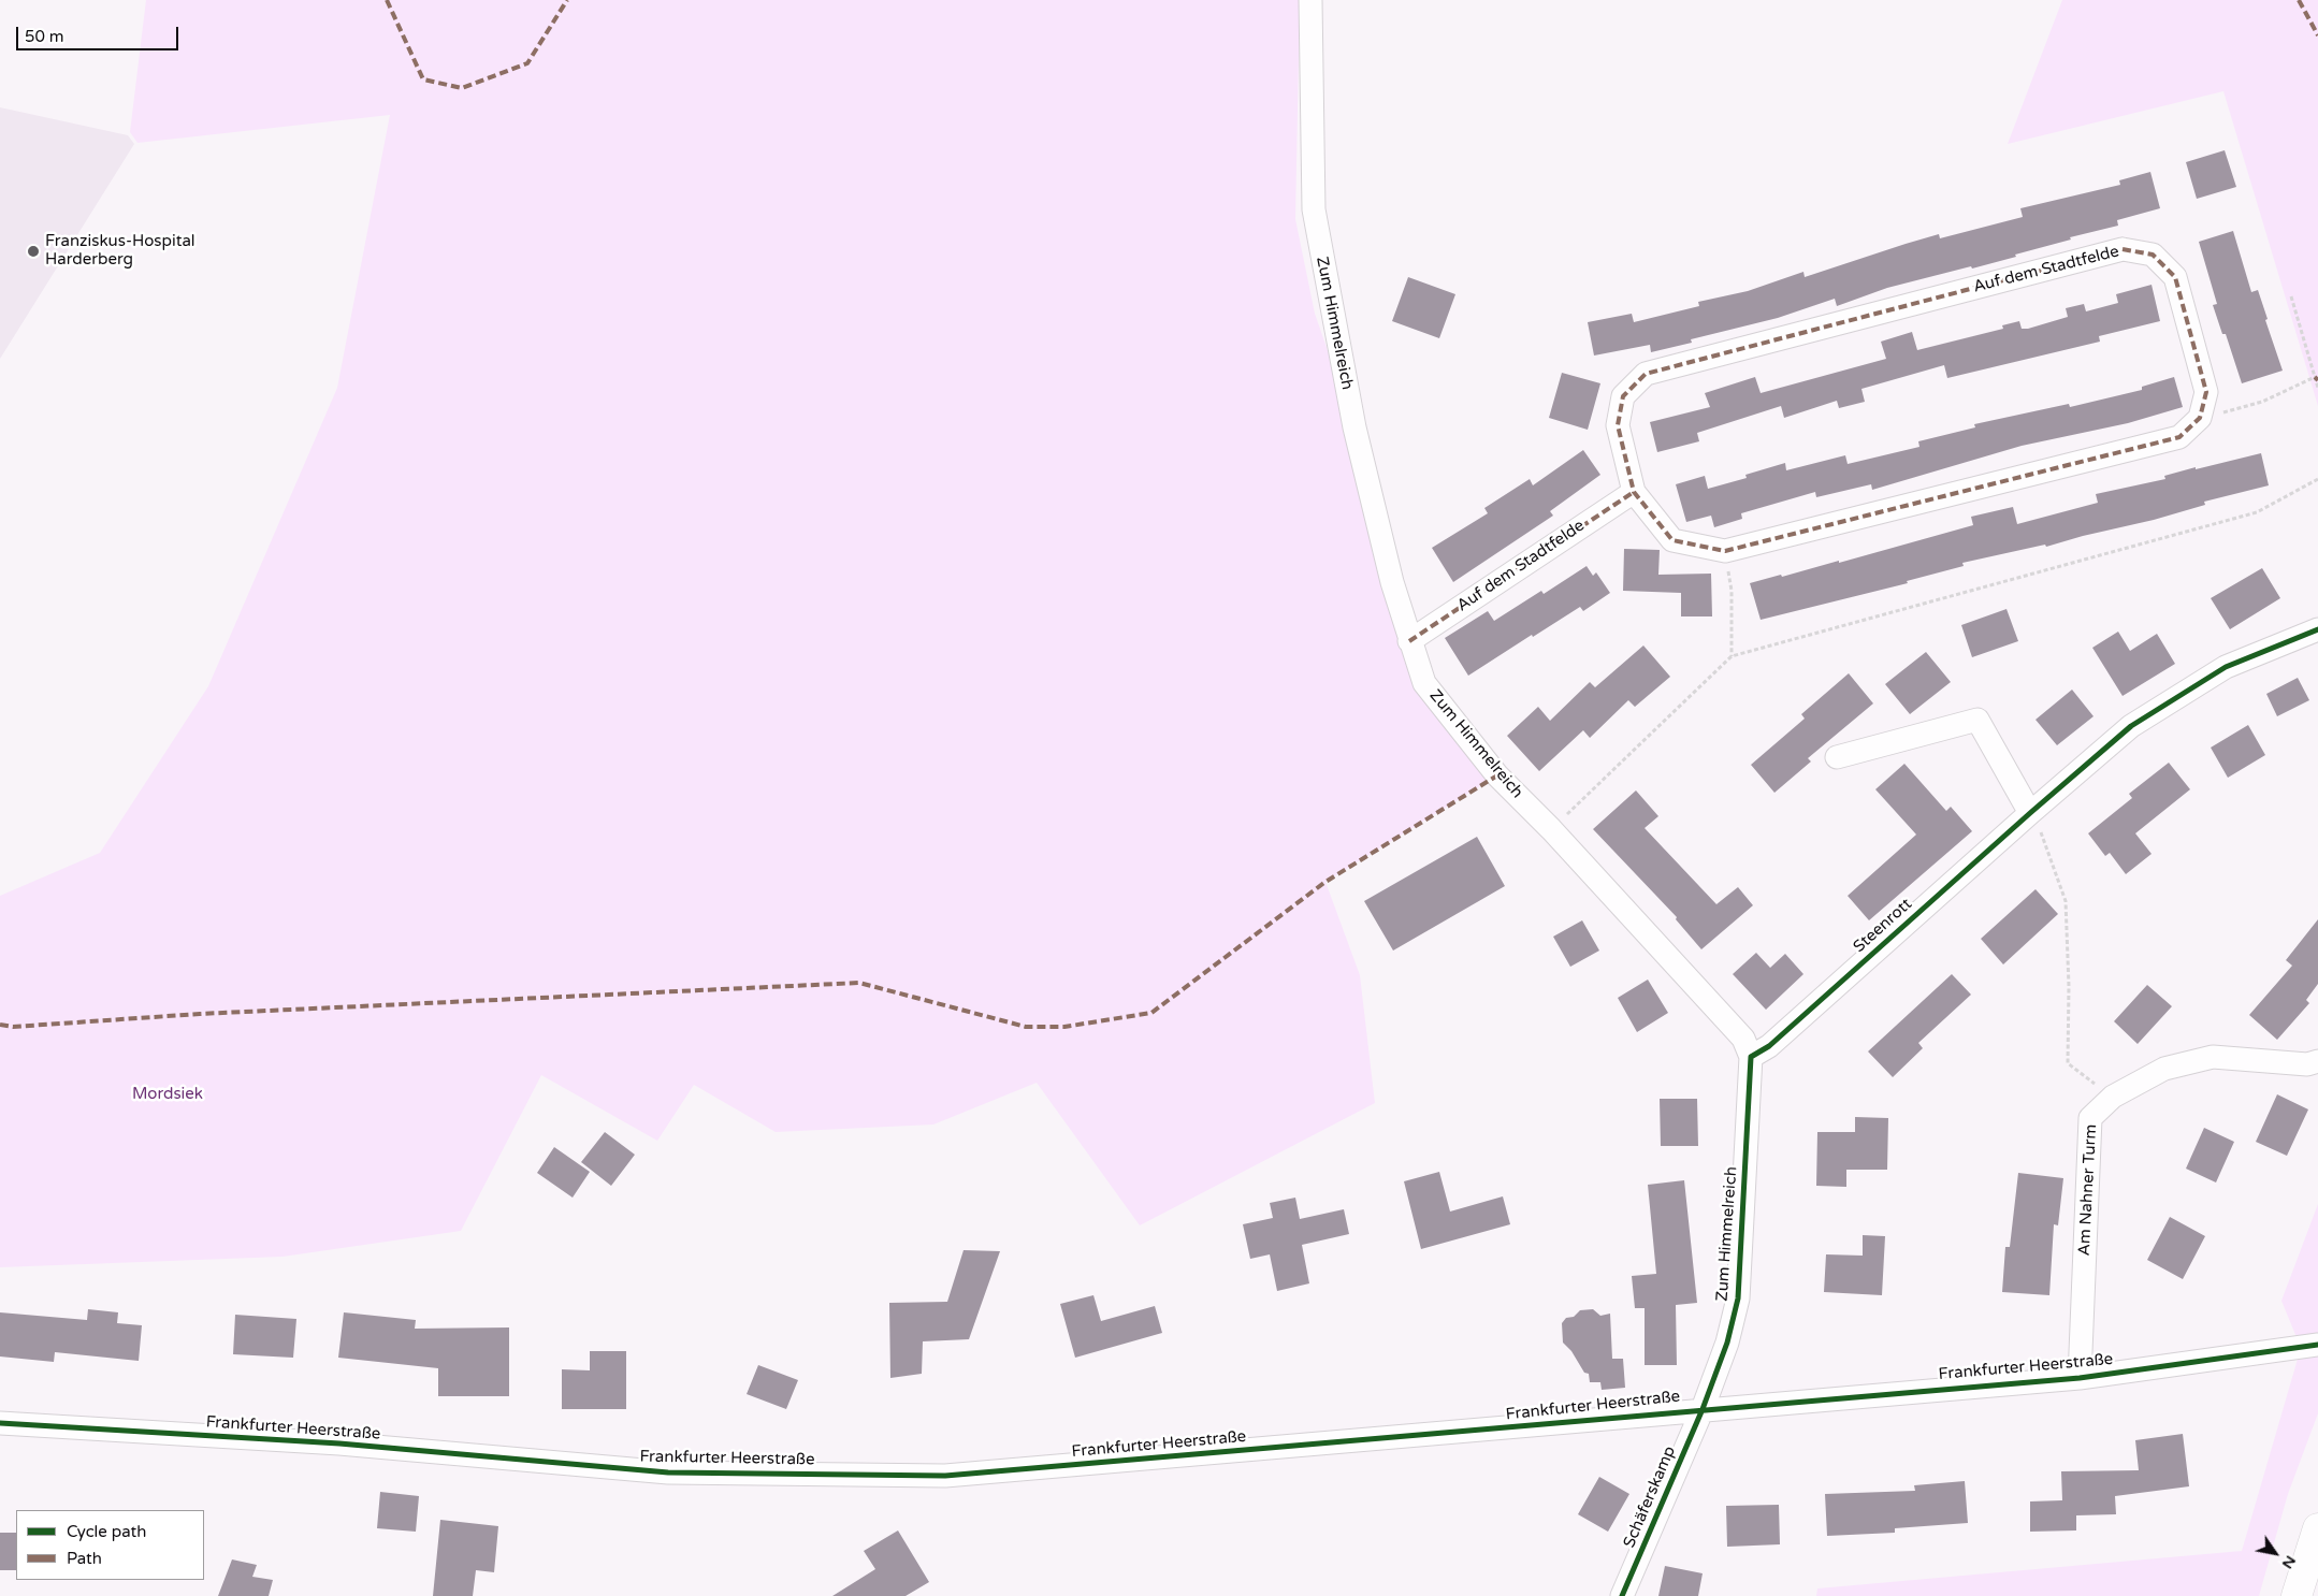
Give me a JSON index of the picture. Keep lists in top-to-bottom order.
{
  "streets": {
    "street": [
      "Auf dem Stadtfelde",
      "Zum Himmelreich",
      "Steenrott",
      "Am Nahner Turm",
      "Frankfurter Heerstraße",
      "Schäferskamp"
    ]
  },
  "crossings": [
    ["Auf dem Stadtfelde", "Zum Himmelreich"],
    ["Zum Himmelreich", "Steenrott"],
    ["Zum Himmelreich", "Frankfurter Heerstraße"],
    ["Zum Himmelreich", "Schäferskamp"],
    ["Am Nahner Turm", "Frankfurter Heerstraße"],
    ["Frankfurter Heerstraße", "Schäferskamp"]
  ],
  "parks": ["Mordsiek"],
  "places": ["Franziskus-Hospital Harderberg"],
  "legend": ["Cycle path", "Path"],
  "scale_bar": "50 m",
  "north": "bottom right"
}
